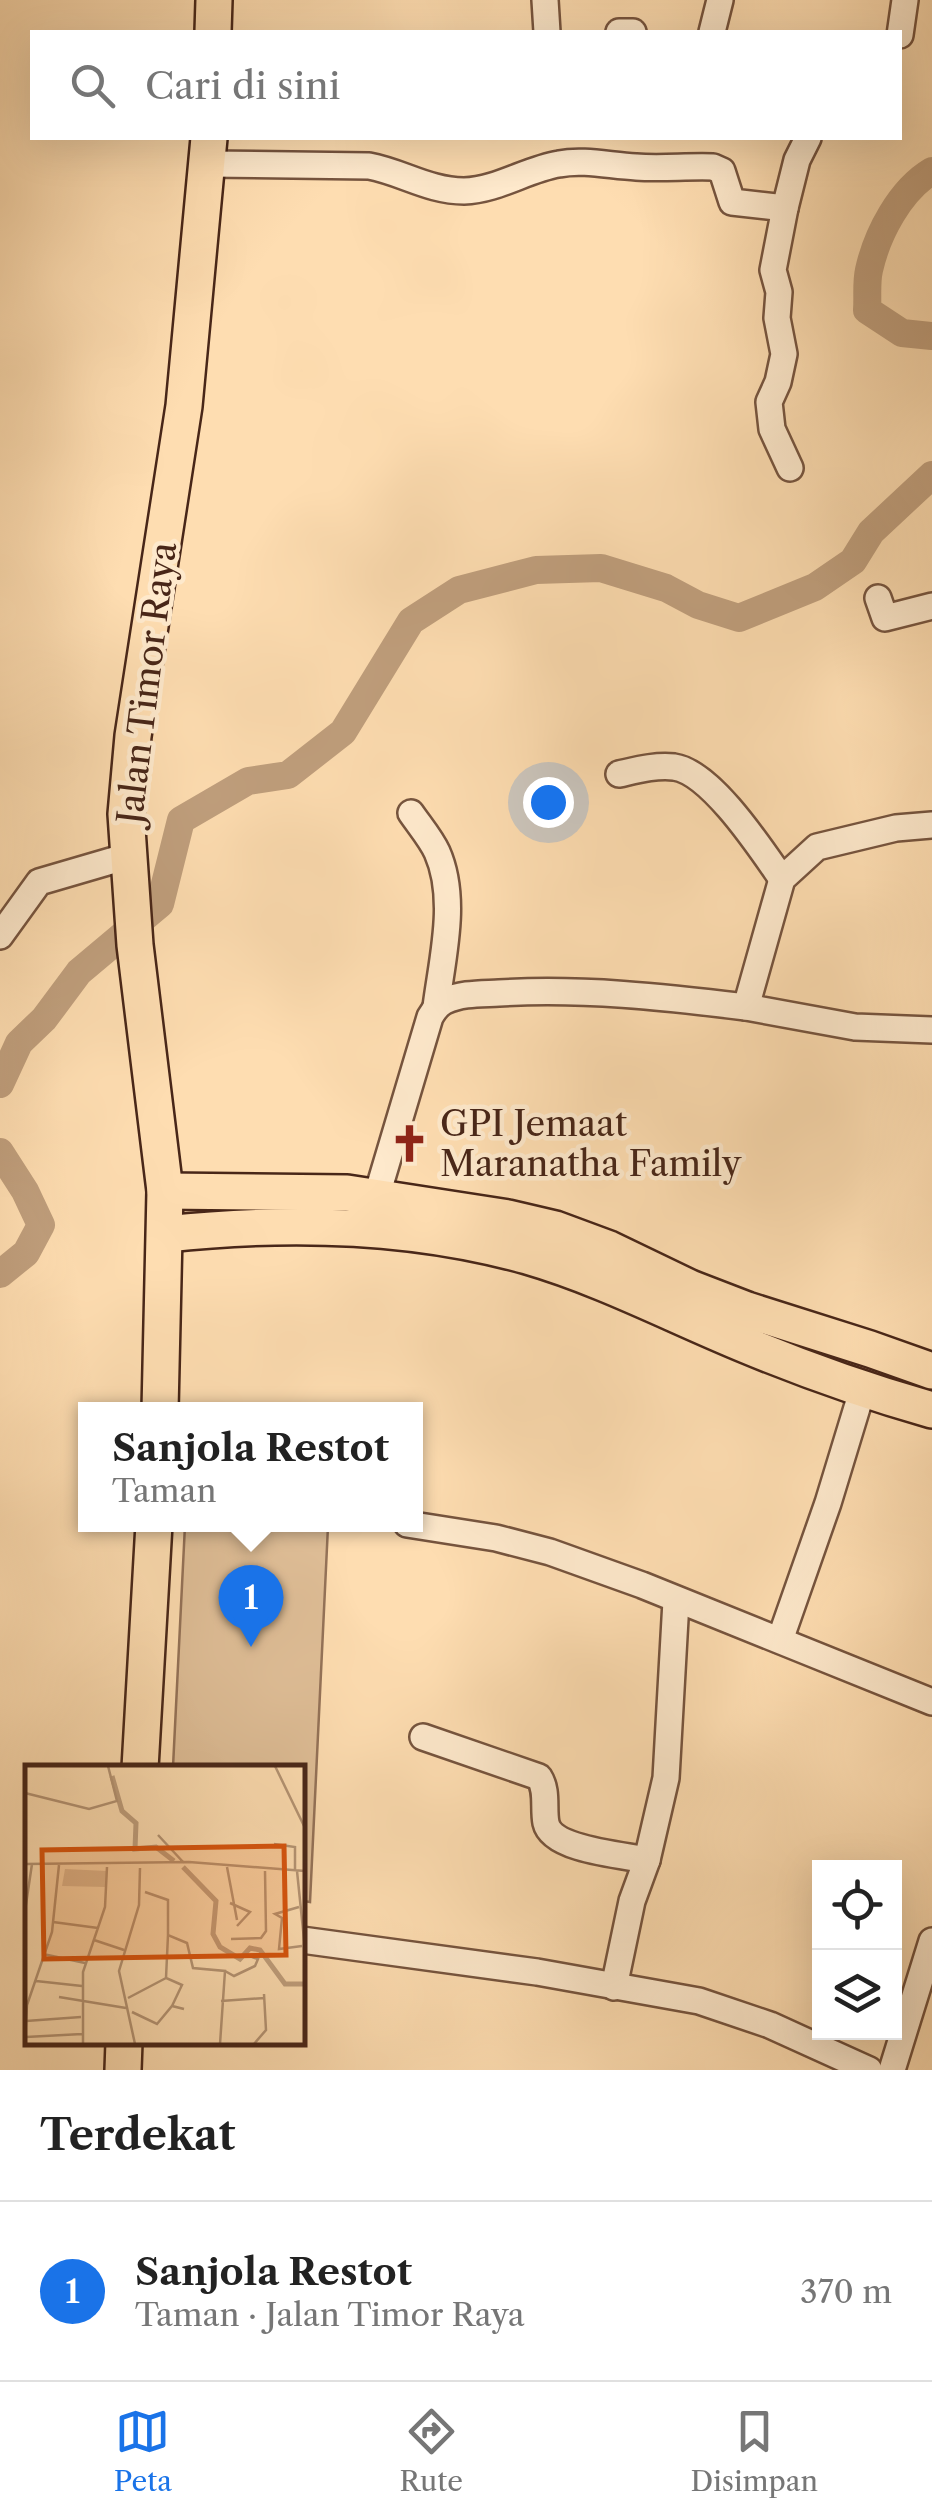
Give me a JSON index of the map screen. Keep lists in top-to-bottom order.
{
  "streets": {
    "highway": ["Jalan Timor Raya"]
  },
  "places": {
    "church": ["GPI Jemaat Maranatha Family"]
  },
  "page": {
    "search": "Cari di sini",
    "popup": ["Sanjola Restot", "Taman"],
    "pins": "1",
    "heading": "Terdekat",
    "list": [
      {
        "mark": "1",
        "name": "Sanjola Restot",
        "note": "Taman · Jalan Timor Raya",
        "value": "370 m"
      }
    ],
    "nav": ["Peta", "Rute", "Disimpan"]
  }
}
